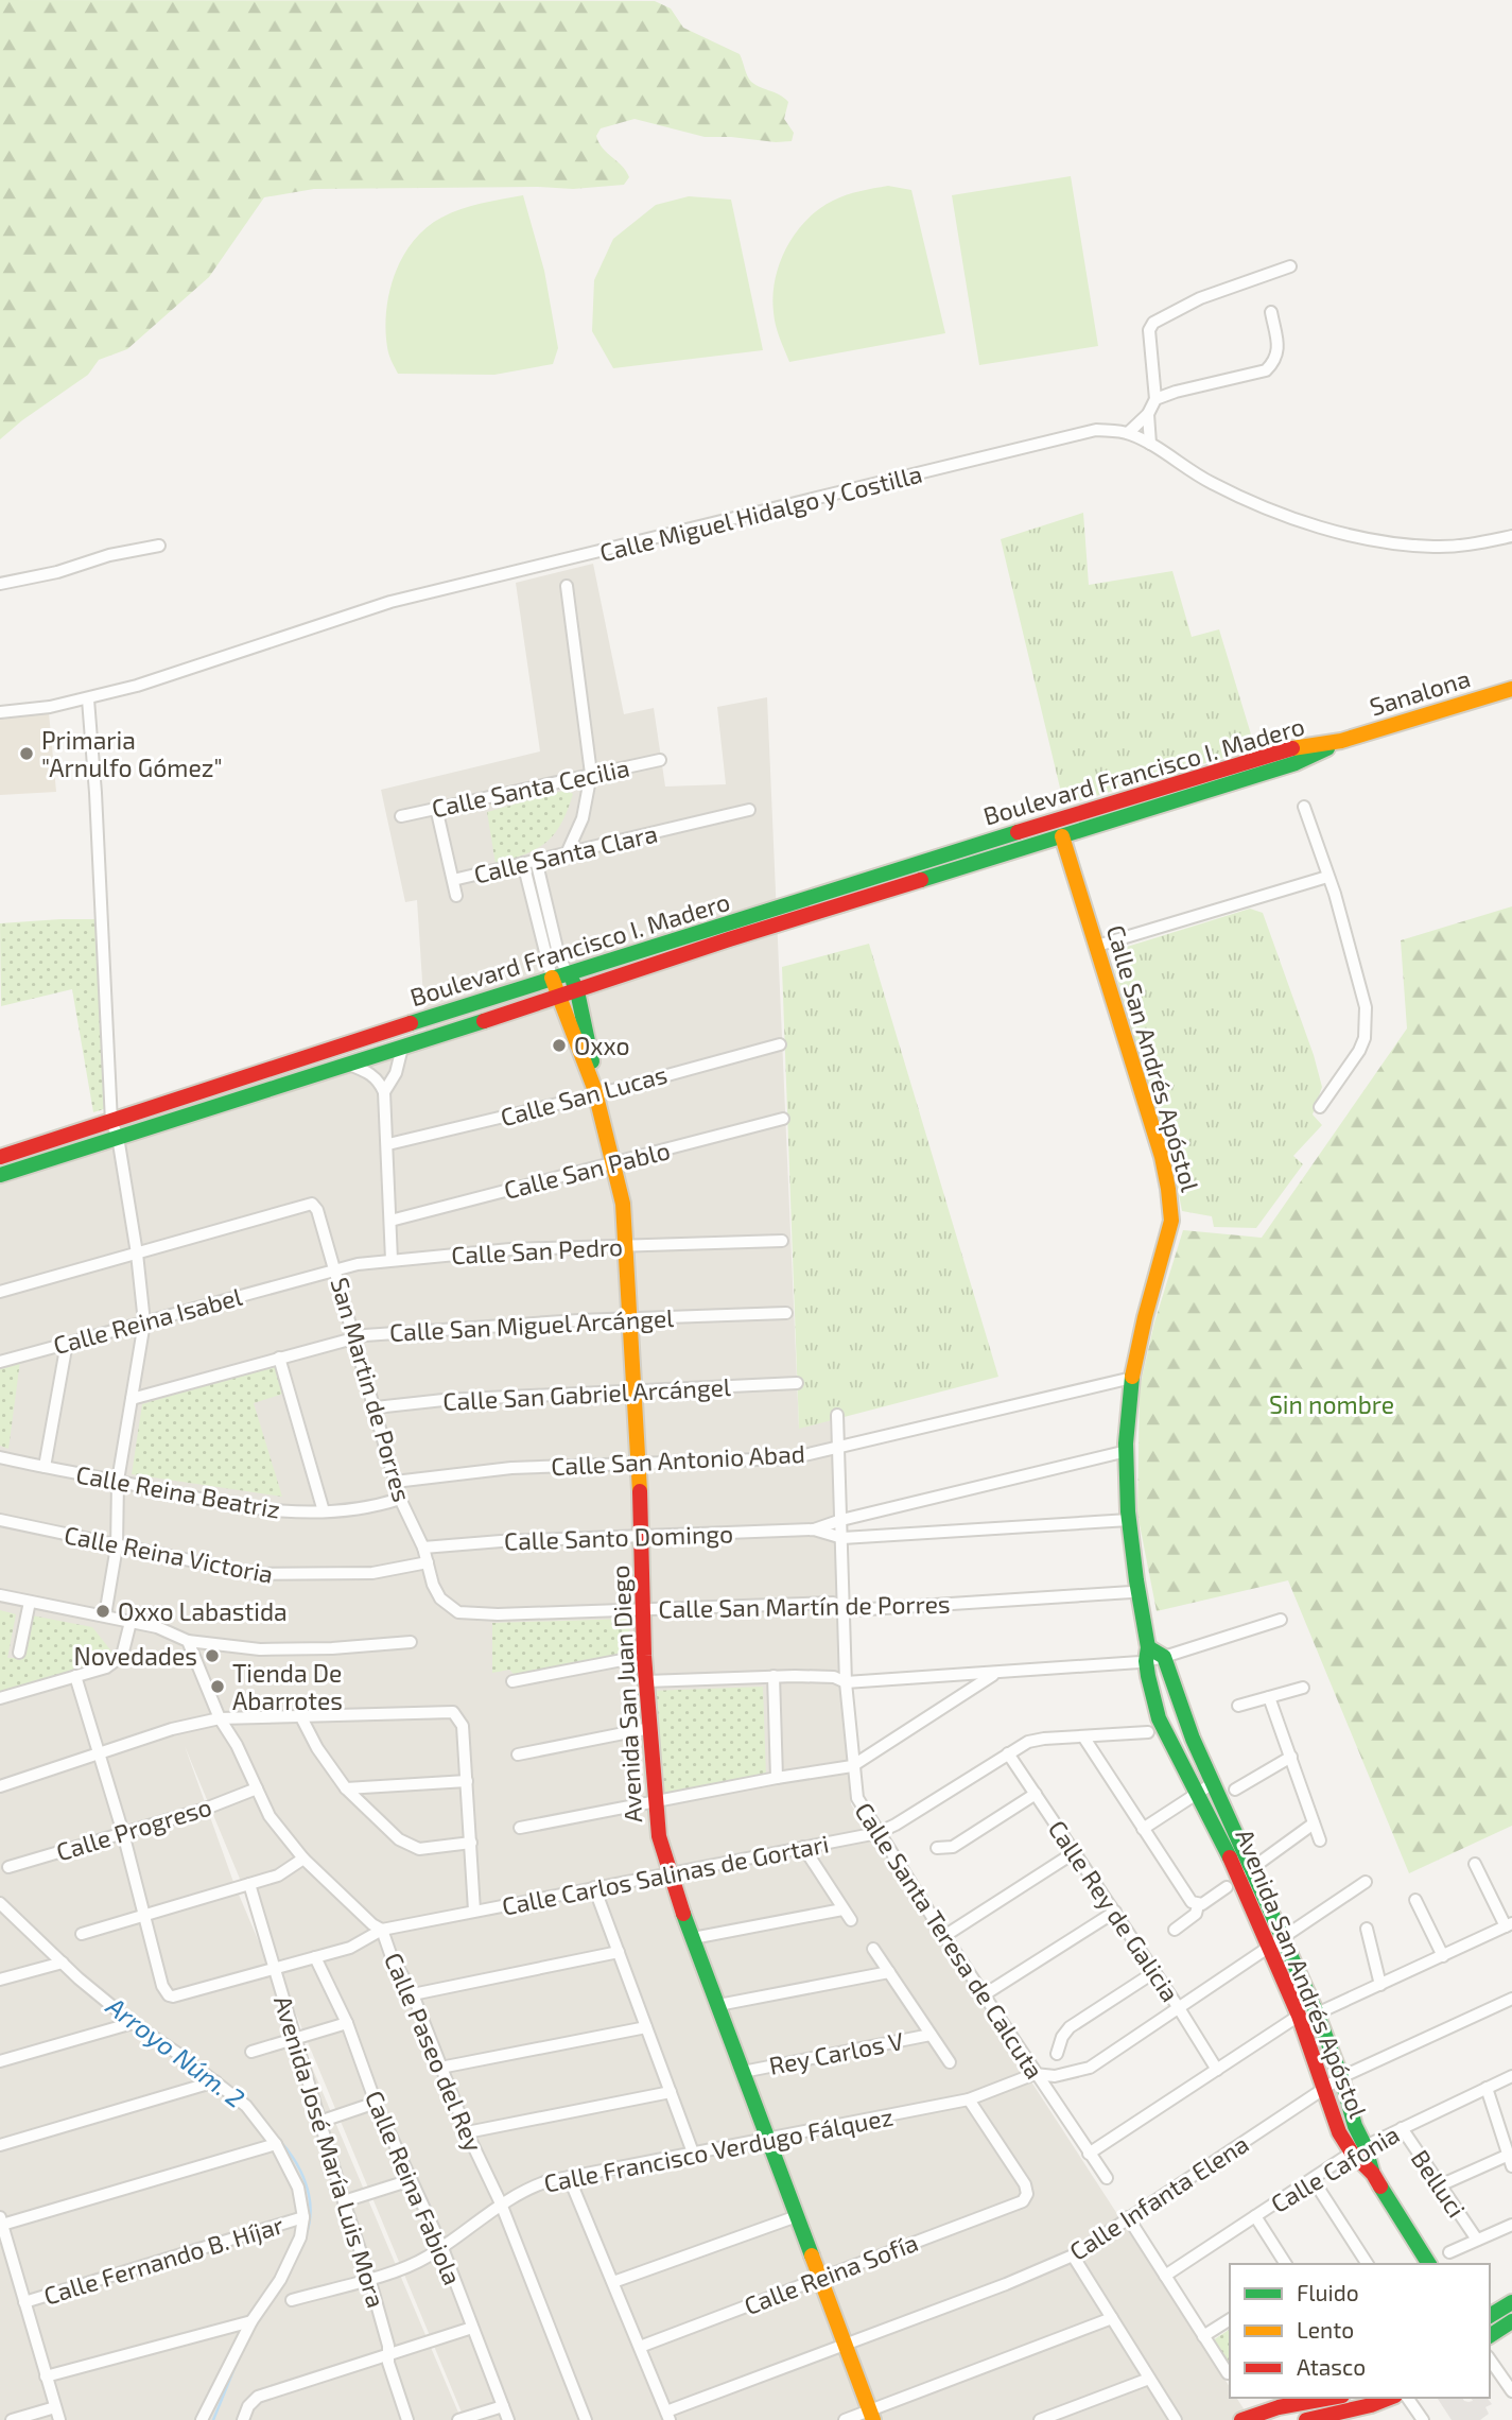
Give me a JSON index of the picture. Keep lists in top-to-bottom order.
{
  "streets": {
    "street": [
      "Calle Miguel Hidalgo y Costilla",
      "Sanalona",
      "Boulevard Francisco I. Madero",
      "Calle Santa Cecilia",
      "Calle Santa Clara",
      "Calle San Andrés Apóstol",
      "Calle San Lucas",
      "Calle San Pablo",
      "Calle San Pedro",
      "Calle Reina Isabel",
      "Calle San Miguel Arcángel",
      "San Martin de Porres",
      "Calle San Gabriel Arcángel",
      "Calle San Antonio Abad",
      "Calle Reina Beatriz",
      "Calle Santo Domingo",
      "Calle Reina Victoria",
      "Calle San Martín de Porres",
      "Avenida San Juan Diego",
      "Calle Progreso",
      "Calle Carlos Salinas de Gortari",
      "Calle Rey de Galicia",
      "Calle Santa Teresa de Calcuta",
      "Avenida San Andrés Apóstol",
      "Calle Paseo del Rey",
      "Rey Carlos V",
      "Calle Francisco Verdugo Fálquez",
      "Avenida José María Luis Mora",
      "Calle Cafonia",
      "Belluci",
      "Calle Reina Fabiola",
      "Calle Infanta Elena",
      "Calle Fernando B. Híjar",
      "Calle Reina Sofía"
    ]
  },
  "crossings": [
    ["Sanalona", "Boulevard Francisco I. Madero"],
    ["Boulevard Francisco I. Madero", "Calle San Andrés Apóstol"],
    ["Boulevard Francisco I. Madero", "Avenida San Juan Diego"],
    ["Calle Santa Cecilia", "Calle Santa Clara"],
    ["Calle San Andrés Apóstol", "Calle San Antonio Abad"],
    ["Calle San Andrés Apóstol", "Calle Santo Domingo"],
    ["Calle San Andrés Apóstol", "Calle San Martín de Porres"],
    ["Calle San Andrés Apóstol", "Avenida San Andrés Apóstol"],
    ["Calle San Lucas", "Avenida San Juan Diego"],
    ["Calle San Pablo", "Avenida San Juan Diego"],
    ["Calle San Pedro", "Calle Reina Isabel"],
    ["Calle San Pedro", "San Martin de Porres"],
    ["Calle San Pedro", "Avenida San Juan Diego"],
    ["Calle San Miguel Arcángel", "San Martin de Porres"],
    ["Calle San Miguel Arcángel", "Avenida San Juan Diego"],
    ["San Martin de Porres", "Calle San Gabriel Arcángel"],
    ["San Martin de Porres", "Calle San Antonio Abad"],
    ["San Martin de Porres", "Calle Reina Beatriz"],
    ["San Martin de Porres", "Calle Santo Domingo"],
    ["San Martin de Porres", "Calle Reina Victoria"],
    ["San Martin de Porres", "Calle San Martín de Porres"],
    ["Calle San Gabriel Arcángel", "Avenida San Juan Diego"],
    ["Calle San Antonio Abad", "Avenida San Juan Diego"],
    ["Calle San Antonio Abad", "Calle Santa Teresa de Calcuta"],
    ["Calle Santo Domingo", "Avenida San Juan Diego"],
    ["Calle Santo Domingo", "Calle Santa Teresa de Calcuta"],
    ["Calle San Martín de Porres", "Avenida San Juan Diego"],
    ["Calle San Martín de Porres", "Calle Santa Teresa de Calcuta"],
    ["Avenida San Juan Diego", "Calle Carlos Salinas de Gortari"],
    ["Avenida San Juan Diego", "Rey Carlos V"],
    ["Avenida San Juan Diego", "Calle Francisco Verdugo Fálquez"],
    ["Avenida San Juan Diego", "Calle Infanta Elena"],
    ["Avenida San Juan Diego", "Calle Reina Sofía"],
    ["Calle Progreso", "Calle Paseo del Rey"],
    ["Calle Carlos Salinas de Gortari", "Calle Rey de Galicia"],
    ["Calle Carlos Salinas de Gortari", "Calle Santa Teresa de Calcuta"],
    ["Calle Carlos Salinas de Gortari", "Calle Paseo del Rey"],
    ["Calle Carlos Salinas de Gortari", "Avenida José María Luis Mora"],
    ["Calle Carlos Salinas de Gortari", "Calle Reina Fabiola"],
    ["Calle Rey de Galicia", "Calle Francisco Verdugo Fálquez"],
    ["Calle Santa Teresa de Calcuta", "Calle Francisco Verdugo Fálquez"],
    ["Avenida San Andrés Apóstol", "Calle Francisco Verdugo Fálquez"],
    ["Avenida San Andrés Apóstol", "Calle Cafonia"],
    ["Avenida San Andrés Apóstol", "Calle Infanta Elena"],
    ["Calle Paseo del Rey", "Calle Francisco Verdugo Fálquez"],
    ["Calle Francisco Verdugo Fálquez", "Avenida José María Luis Mora"],
    ["Calle Francisco Verdugo Fálquez", "Calle Reina Fabiola"],
    ["Calle Francisco Verdugo Fálquez", "Calle Reina Sofía"],
    ["Calle Cafonia", "Belluci"]
  ],
  "water": ["Arroyo Núm. 2"],
  "parks": ["Sin nombre"],
  "places": [
    "Primaria \"Arnulfo Gómez\"",
    "Oxxo",
    "Oxxo Labastida",
    "Novedades",
    "Tienda De Abarrotes"
  ],
  "legend": ["Fluido", "Lento", "Atasco"]
}
